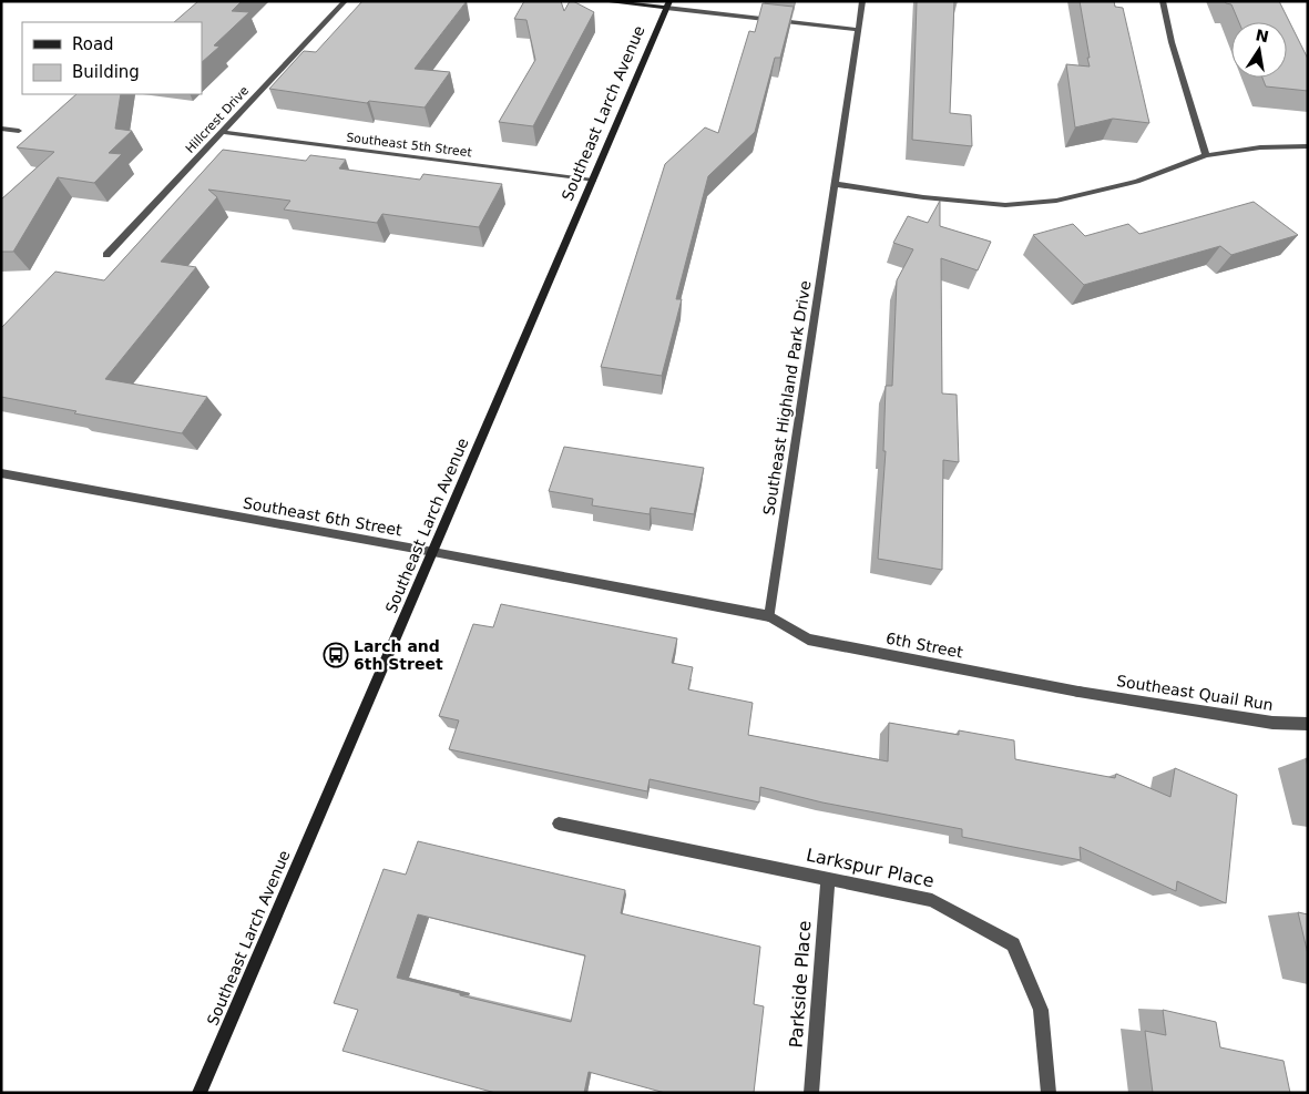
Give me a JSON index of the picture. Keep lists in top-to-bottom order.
{
  "streets": {
    "main road": ["Southeast Larch Avenue"],
    "street": [
      "Hillcrest Drive",
      "Southeast 5th Street",
      "Southeast Highland Park Drive",
      "Southeast 6th Street",
      "6th Street",
      "Southeast Quail Run",
      "Larkspur Place",
      "Parkside Place"
    ]
  },
  "crossings": [
    ["Southeast Larch Avenue", "Southeast 5th Street"],
    ["Southeast Larch Avenue", "Southeast 6th Street"],
    ["Hillcrest Drive", "Southeast 5th Street"],
    ["Southeast Highland Park Drive", "Southeast 6th Street"],
    ["Southeast Highland Park Drive", "6th Street"],
    ["Southeast 6th Street", "6th Street"],
    ["6th Street", "Southeast Quail Run"],
    ["Larkspur Place", "Parkside Place"]
  ],
  "places": {
    "bus stop": ["Larch and 6th Street"]
  },
  "legend": ["Road", "Building"],
  "north": "top"
}
